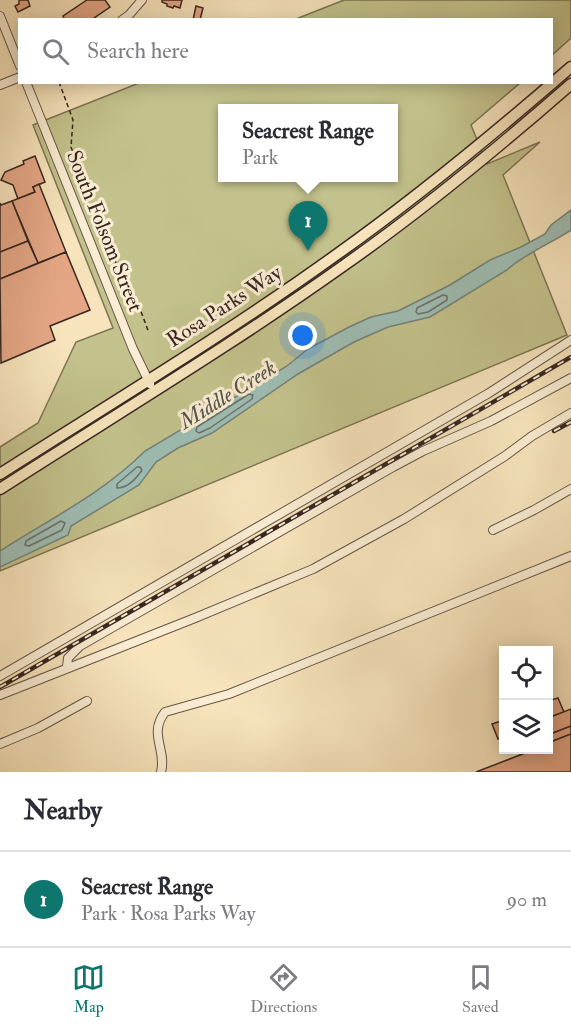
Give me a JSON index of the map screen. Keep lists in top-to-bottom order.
{
  "streets": {
    "highway": ["Rosa Parks Way"],
    "street": ["South Folsom Street"]
  },
  "crossings": [
    ["South Folsom Street", "Rosa Parks Way"]
  ],
  "water": ["Middle Creek"],
  "page": {
    "search": "Search here",
    "popup": ["Seacrest Range", "Park"],
    "pins": "1",
    "heading": "Nearby",
    "list": [
      {
        "mark": "1",
        "name": "Seacrest Range",
        "note": "Park · Rosa Parks Way",
        "value": "90 m"
      }
    ],
    "nav": ["Map", "Directions", "Saved"]
  }
}
